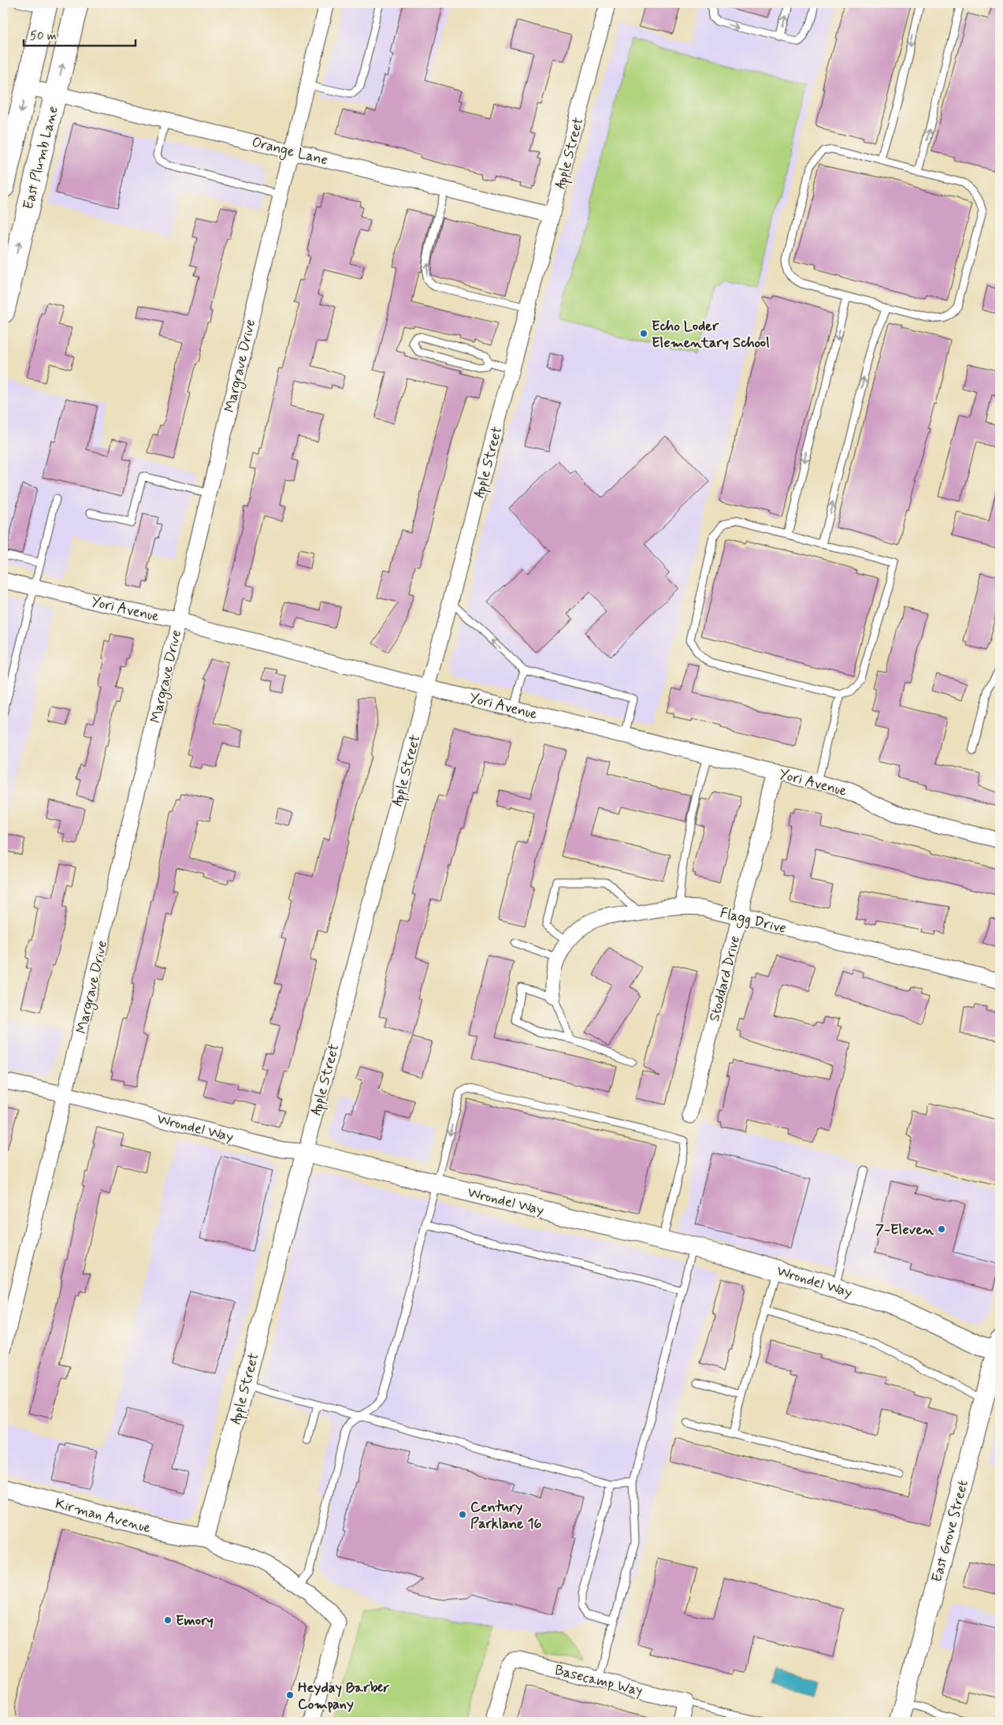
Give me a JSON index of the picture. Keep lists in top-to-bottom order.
{
  "streets": {
    "main road": ["East Plumb Lane"],
    "street": [
      "Orange Lane",
      "Apple Street",
      "Margrave Drive",
      "Yori Avenue",
      "Flagg Drive",
      "Stoddard Drive",
      "Wrondel Way",
      "Kirman Avenue",
      "East Grove Street",
      "Basecamp Way"
    ]
  },
  "crossings": [
    ["Orange Lane", "Apple Street"],
    ["Orange Lane", "East Plumb Lane"],
    ["Orange Lane", "Margrave Drive"],
    ["Apple Street", "Yori Avenue"],
    ["Apple Street", "Wrondel Way"],
    ["Apple Street", "Kirman Avenue"],
    ["Margrave Drive", "Yori Avenue"],
    ["Margrave Drive", "Wrondel Way"],
    ["Yori Avenue", "Stoddard Drive"],
    ["Flagg Drive", "Stoddard Drive"],
    ["Wrondel Way", "East Grove Street"]
  ],
  "places": [
    "Echo Loder Elementary School",
    "7-Eleven",
    "Century Parklane 16",
    "Emory",
    "Heyday Barber Company"
  ],
  "scale_bar": "50 m"
}
